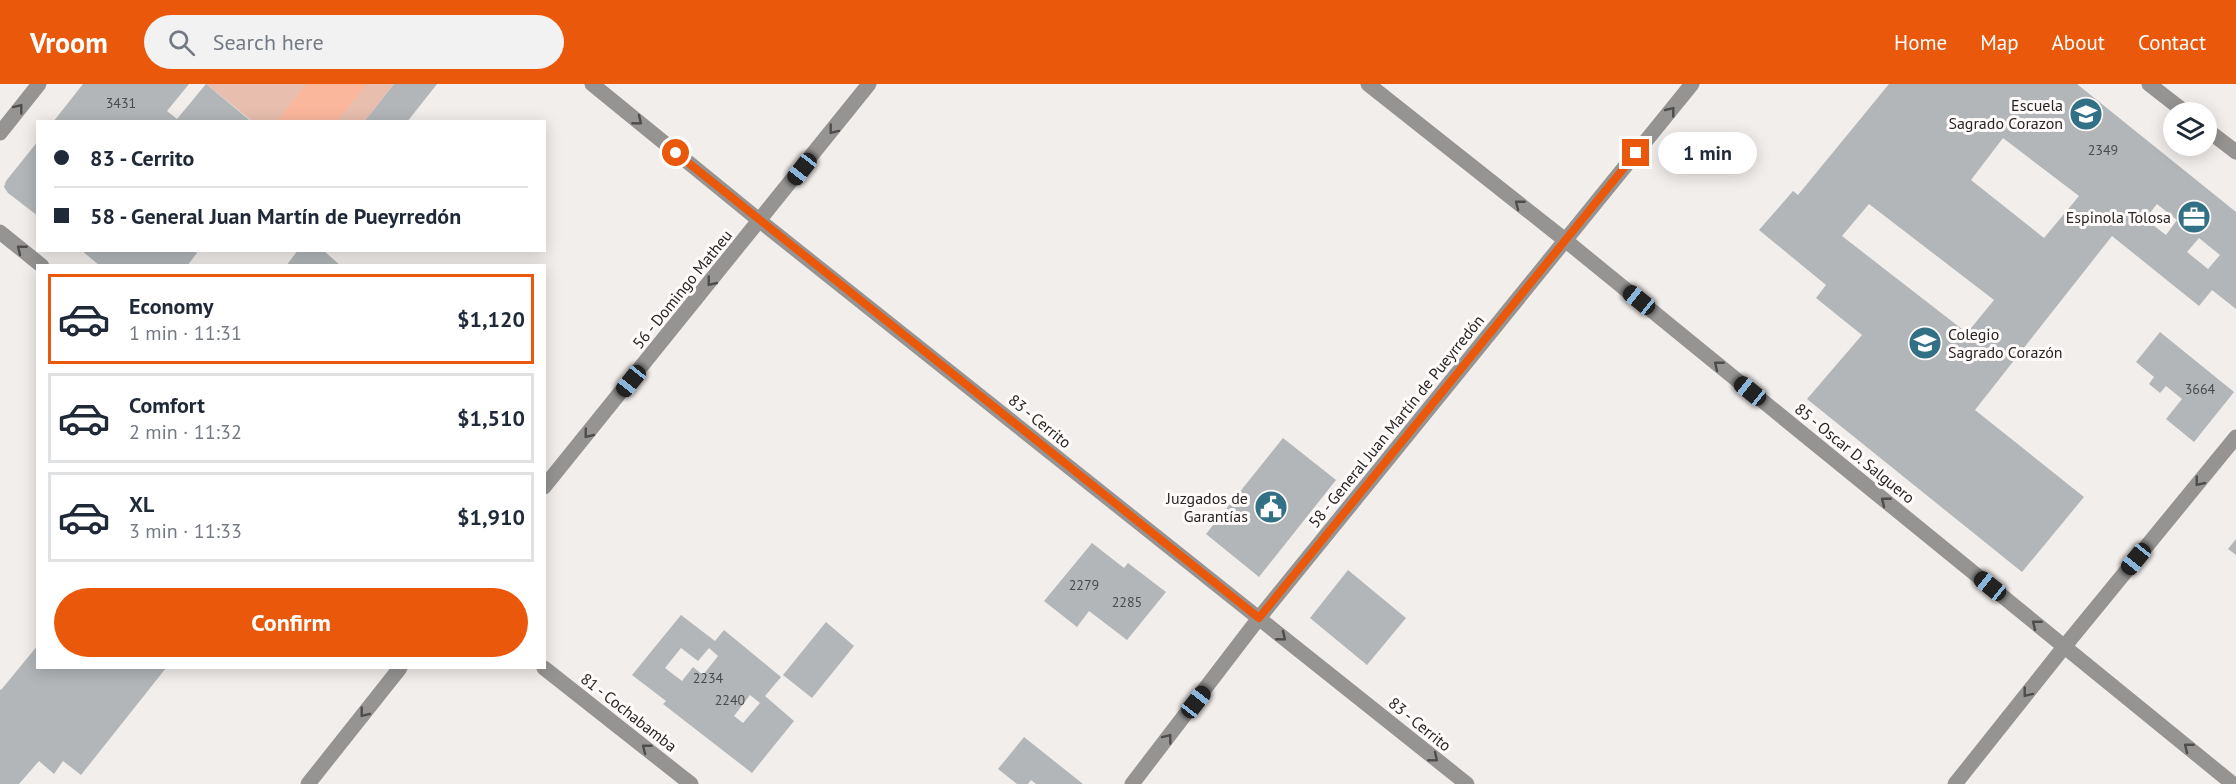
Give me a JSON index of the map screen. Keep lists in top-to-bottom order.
{
  "streets": {
    "street": [
      "56 - Domingo Matheu",
      "83 - Cerrito",
      "58 - General Juan Martín de Pueyrredón",
      "85 - Oscar D. Salguero",
      "81 - Cochabamba"
    ]
  },
  "crossings": [
    ["56 - Domingo Matheu", "83 - Cerrito"],
    ["83 - Cerrito", "58 - General Juan Martín de Pueyrredón"],
    ["58 - General Juan Martín de Pueyrredón", "85 - Oscar D. Salguero"]
  ],
  "one_way": [
    "56 - Domingo Matheu",
    "83 - Cerrito",
    "58 - General Juan Martín de Pueyrredón",
    "85 - Oscar D. Salguero",
    "81 - Cochabamba"
  ],
  "places": {
    "school or university": ["Escuela Sagrado Corazon", "Colegio Sagrado Corazón"],
    "office": ["Espinola Tolosa"],
    "public building": ["Juzgados de Garantías"]
  },
  "house_numbers": [
    "3431",
    "2349",
    "3664",
    "2279",
    "2285",
    "2234",
    "2240"
  ],
  "page": {
    "header": "Vroom",
    "search": "Search here",
    "nav": [
      "Home",
      "Map",
      "About",
      "Contact"
    ],
    "banner": ["83 - Cerrito", "58 - General Juan Martín de Pueyrredón"],
    "bubble": "1 min",
    "list": [
      {
        "name": "Economy",
        "note": "1 min · 11:31",
        "value": "$1,120"
      },
      {
        "name": "Comfort",
        "note": "2 min · 11:32",
        "value": "$1,510"
      },
      {
        "name": "XL",
        "note": "3 min · 11:33",
        "value": "$1,910"
      }
    ],
    "buttons": "Confirm"
  }
}
